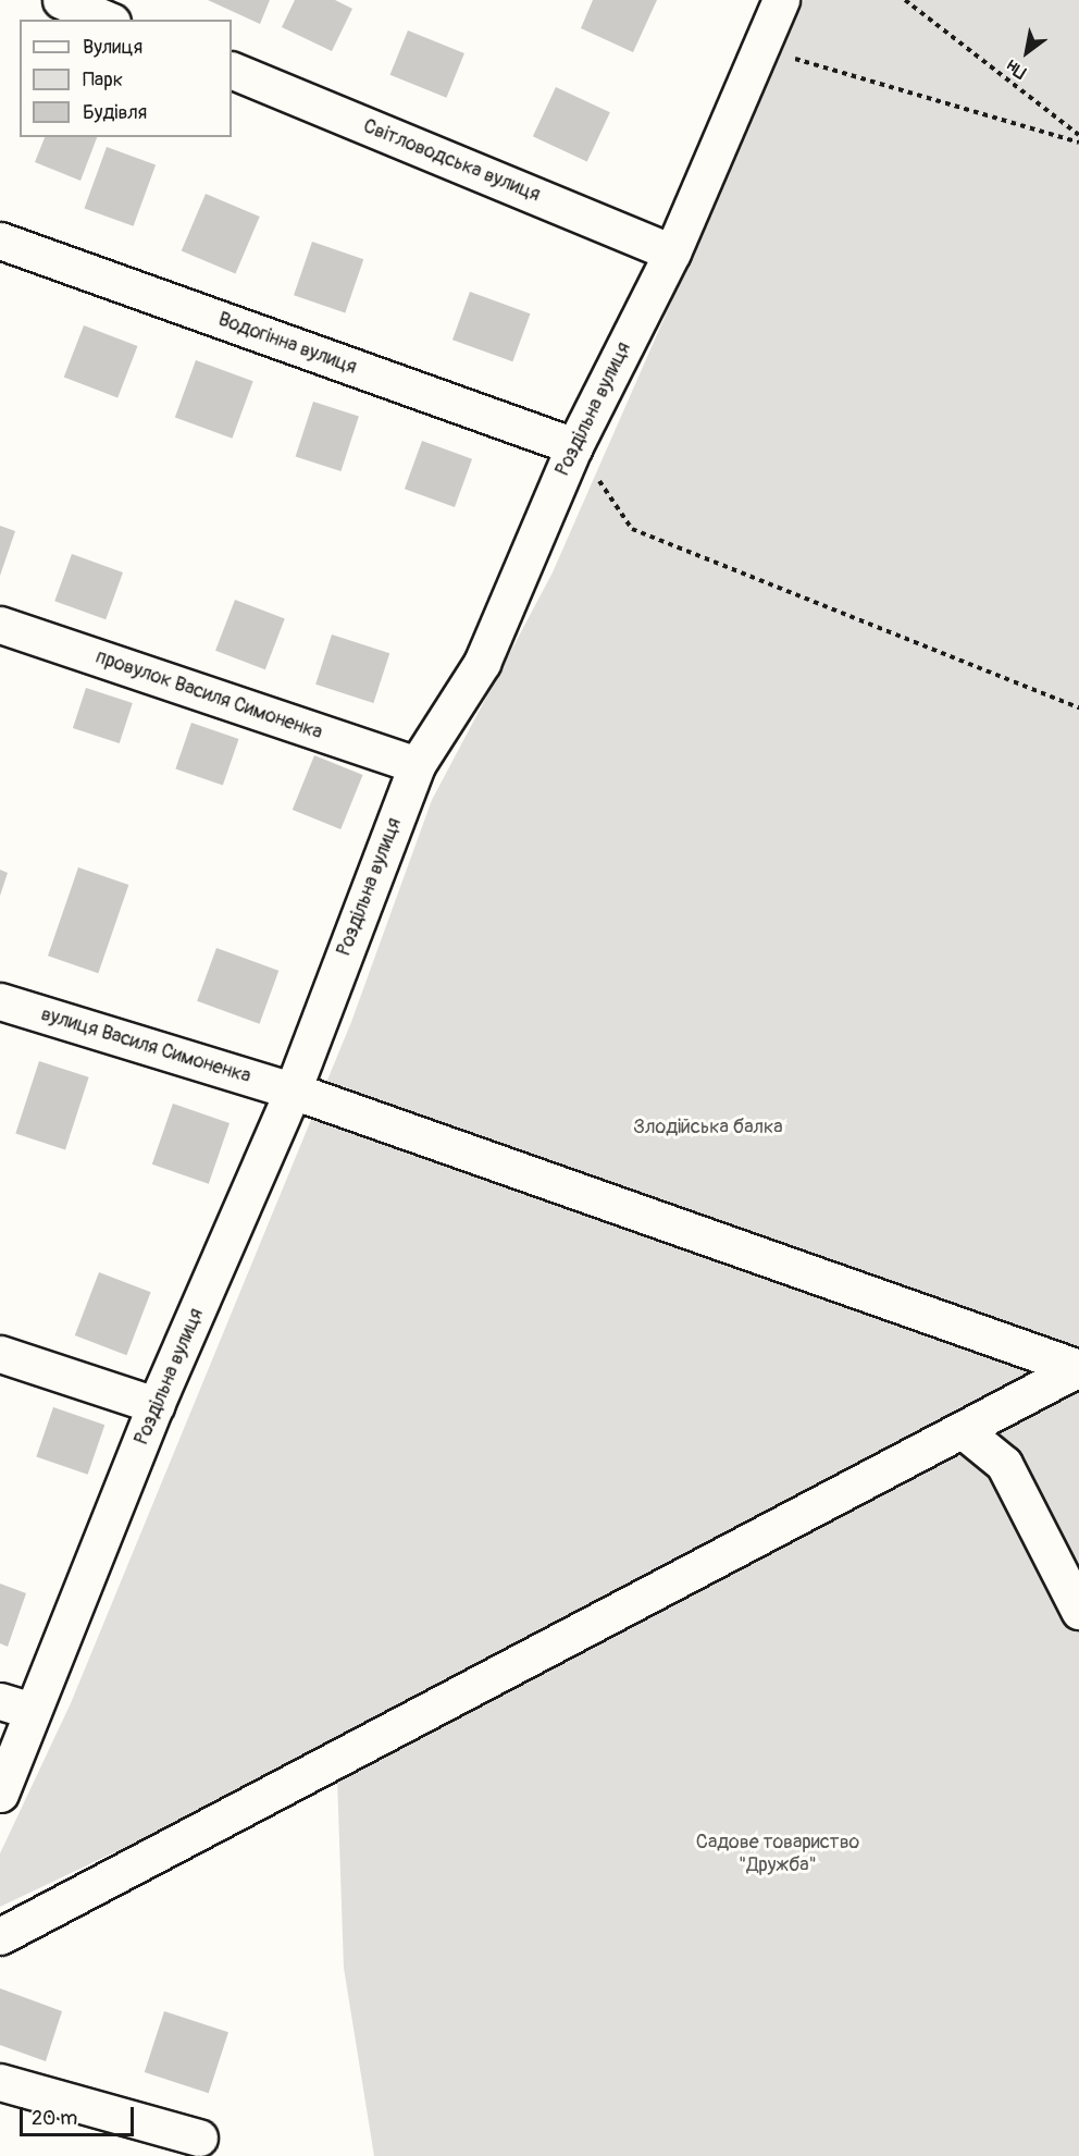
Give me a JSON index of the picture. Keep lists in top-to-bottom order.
{
  "streets": {
    "street": [
      "Світловодська вулиця",
      "Водогінна вулиця",
      "Роздільна вулиця",
      "провулок Василя Симоненка",
      "вулиця Василя Симоненка"
    ]
  },
  "crossings": [
    ["Світловодська вулиця", "Роздільна вулиця"],
    ["Водогінна вулиця", "Роздільна вулиця"],
    ["Роздільна вулиця", "провулок Василя Симоненка"],
    ["Роздільна вулиця", "вулиця Василя Симоненка"]
  ],
  "parks": ["Злодійська балка", "Садове товариство \"Дружба\""],
  "legend": ["Вулиця", "Парк", "Будівля"],
  "scale_bar": "20 m",
  "north": "bottom left"
}
